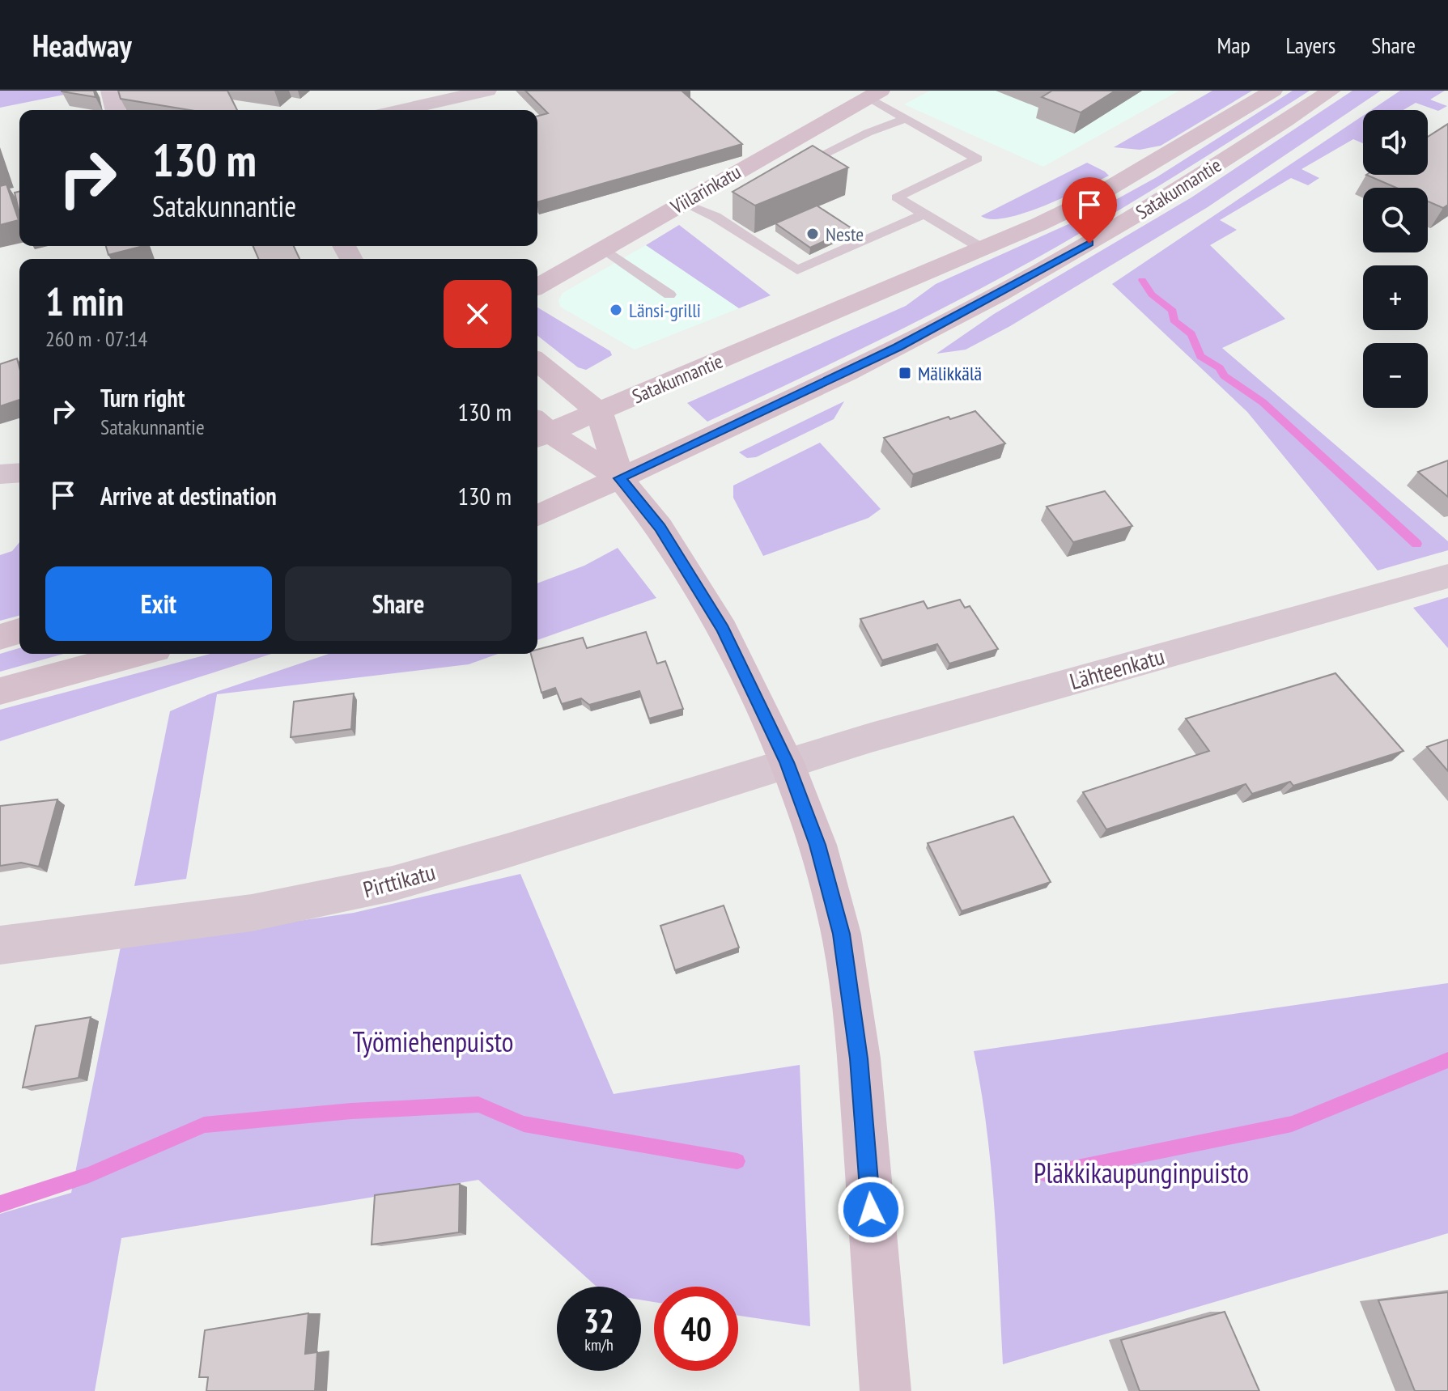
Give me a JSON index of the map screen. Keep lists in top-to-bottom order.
{
  "streets": {
    "main road": ["Satakunnantie", "Viilarinkatu"],
    "street": ["Lähteenkatu", "Pirttikatu"]
  },
  "crossings": [
    ["Lähteenkatu", "Pirttikatu"]
  ],
  "parks": ["Työmiehenpuisto", "Pläkkikaupunginpuisto"],
  "places": {
    "other": ["Neste", "Länsi-grilli"],
    "transit": ["Mälikkälä"]
  },
  "page": {
    "header": "Headway",
    "nav": ["Map", "Layers", "Share"],
    "map_buttons": ["+", "−"],
    "turn": ["130 m", "Satakunnantie"],
    "heading": ["1 min", "260 m · 07:14"],
    "list": [
      {
        "name": "Turn right",
        "note": "Satakunnantie",
        "value": "130 m"
      },
      {
        "name": "Arrive at destination",
        "value": "130 m"
      }
    ],
    "buttons": ["Exit", "Share"],
    "speed": "32 km/h",
    "limit": "40"
  }
}
